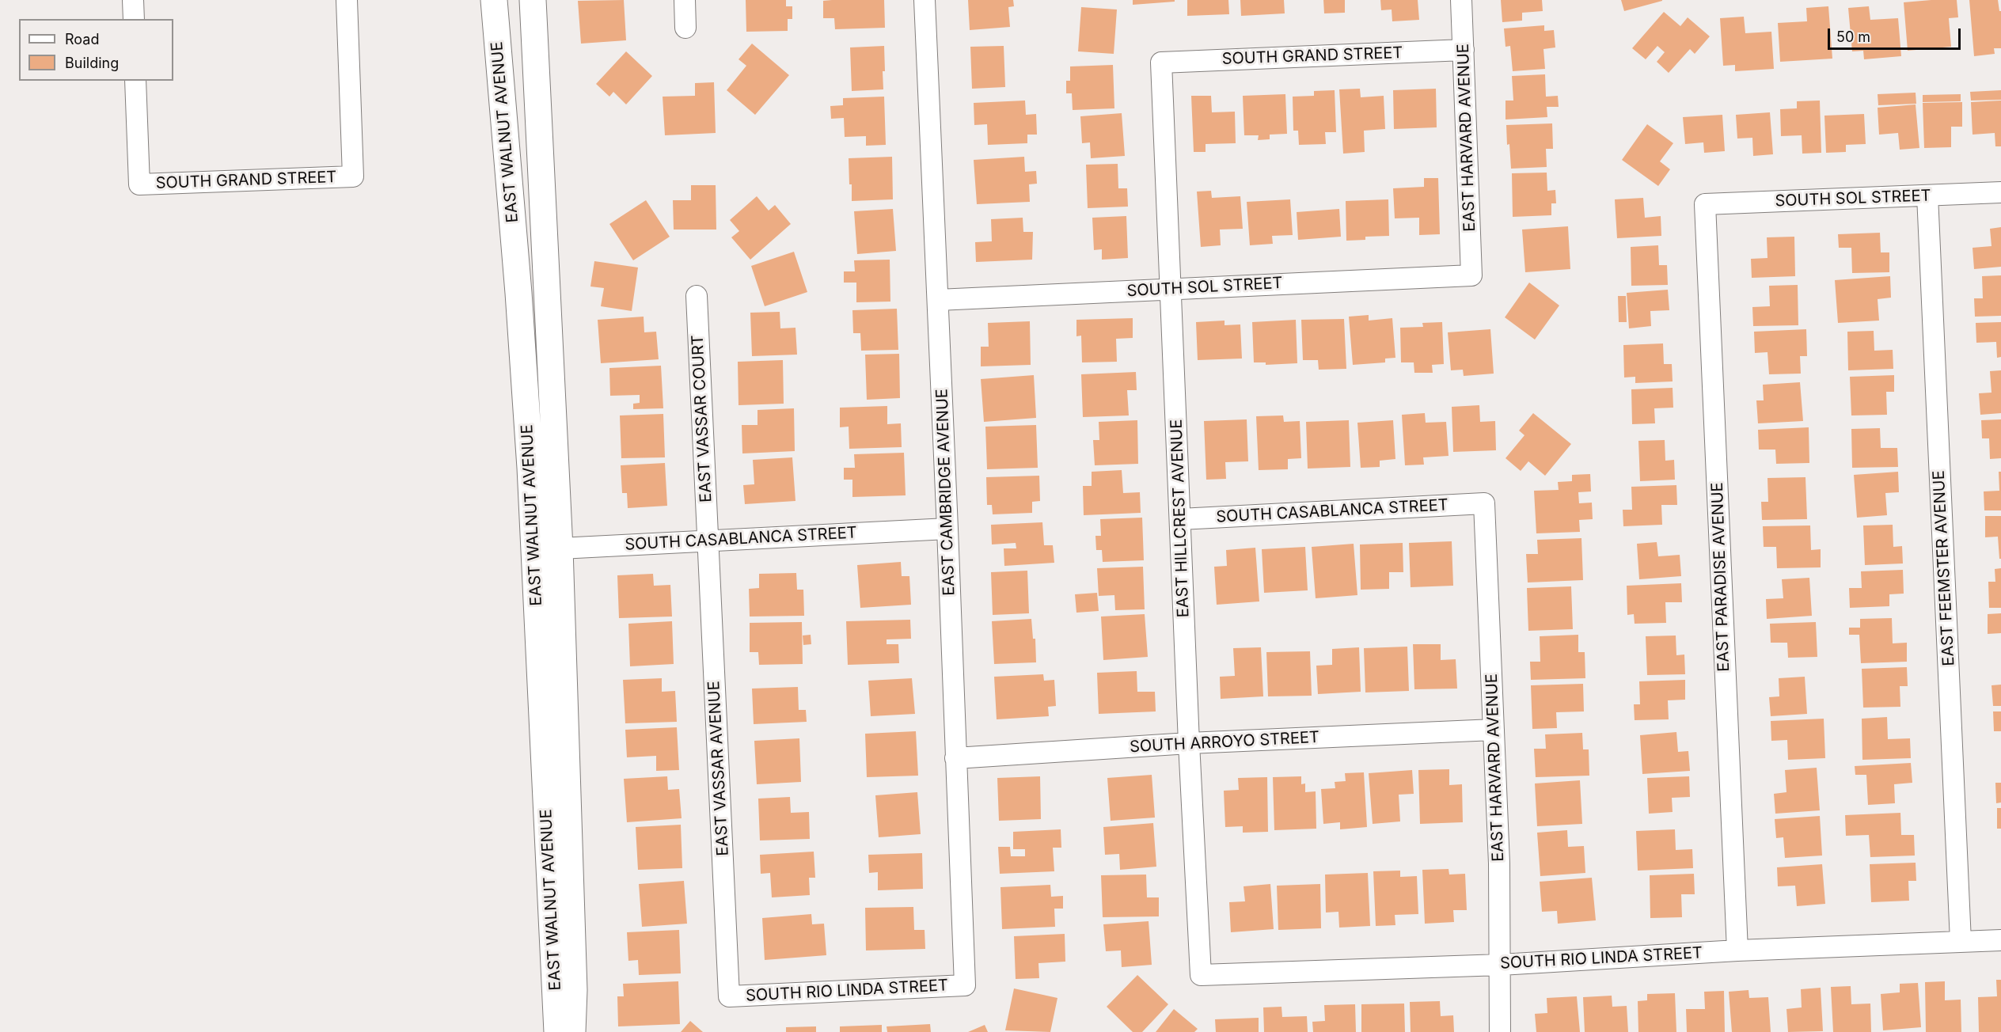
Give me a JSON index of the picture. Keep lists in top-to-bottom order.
{
  "streets": {
    "main road": ["EAST WALNUT AVENUE"],
    "street": [
      "SOUTH GRAND STREET",
      "EAST HARVARD AVENUE",
      "SOUTH SOL STREET",
      "EAST VASSAR COURT",
      "EAST CAMBRIDGE AVENUE",
      "SOUTH CASABLANCA STREET",
      "EAST HILLCREST AVENUE",
      "EAST FEEMSTER AVENUE",
      "EAST PARADISE AVENUE",
      "SOUTH ARROYO STREET",
      "EAST VASSAR AVENUE",
      "SOUTH RIO LINDA STREET"
    ]
  },
  "crossings": [
    ["SOUTH GRAND STREET", "EAST HARVARD AVENUE"],
    ["SOUTH GRAND STREET", "EAST HILLCREST AVENUE"],
    ["EAST WALNUT AVENUE", "SOUTH CASABLANCA STREET"],
    ["EAST HARVARD AVENUE", "SOUTH SOL STREET"],
    ["EAST HARVARD AVENUE", "SOUTH CASABLANCA STREET"],
    ["EAST HARVARD AVENUE", "SOUTH ARROYO STREET"],
    ["EAST HARVARD AVENUE", "SOUTH RIO LINDA STREET"],
    ["SOUTH SOL STREET", "EAST CAMBRIDGE AVENUE"],
    ["SOUTH SOL STREET", "EAST HILLCREST AVENUE"],
    ["SOUTH SOL STREET", "EAST FEEMSTER AVENUE"],
    ["SOUTH SOL STREET", "EAST PARADISE AVENUE"],
    ["EAST VASSAR COURT", "SOUTH CASABLANCA STREET"],
    ["EAST VASSAR COURT", "EAST VASSAR AVENUE"],
    ["EAST CAMBRIDGE AVENUE", "SOUTH CASABLANCA STREET"],
    ["EAST CAMBRIDGE AVENUE", "SOUTH ARROYO STREET"],
    ["EAST CAMBRIDGE AVENUE", "SOUTH RIO LINDA STREET"],
    ["SOUTH CASABLANCA STREET", "EAST HILLCREST AVENUE"],
    ["SOUTH CASABLANCA STREET", "EAST VASSAR AVENUE"],
    ["EAST HILLCREST AVENUE", "SOUTH ARROYO STREET"],
    ["EAST HILLCREST AVENUE", "SOUTH RIO LINDA STREET"],
    ["EAST FEEMSTER AVENUE", "SOUTH RIO LINDA STREET"],
    ["EAST PARADISE AVENUE", "SOUTH RIO LINDA STREET"],
    ["EAST VASSAR AVENUE", "SOUTH RIO LINDA STREET"]
  ],
  "legend": ["Road", "Building"],
  "scale_bar": "50 m"
}
